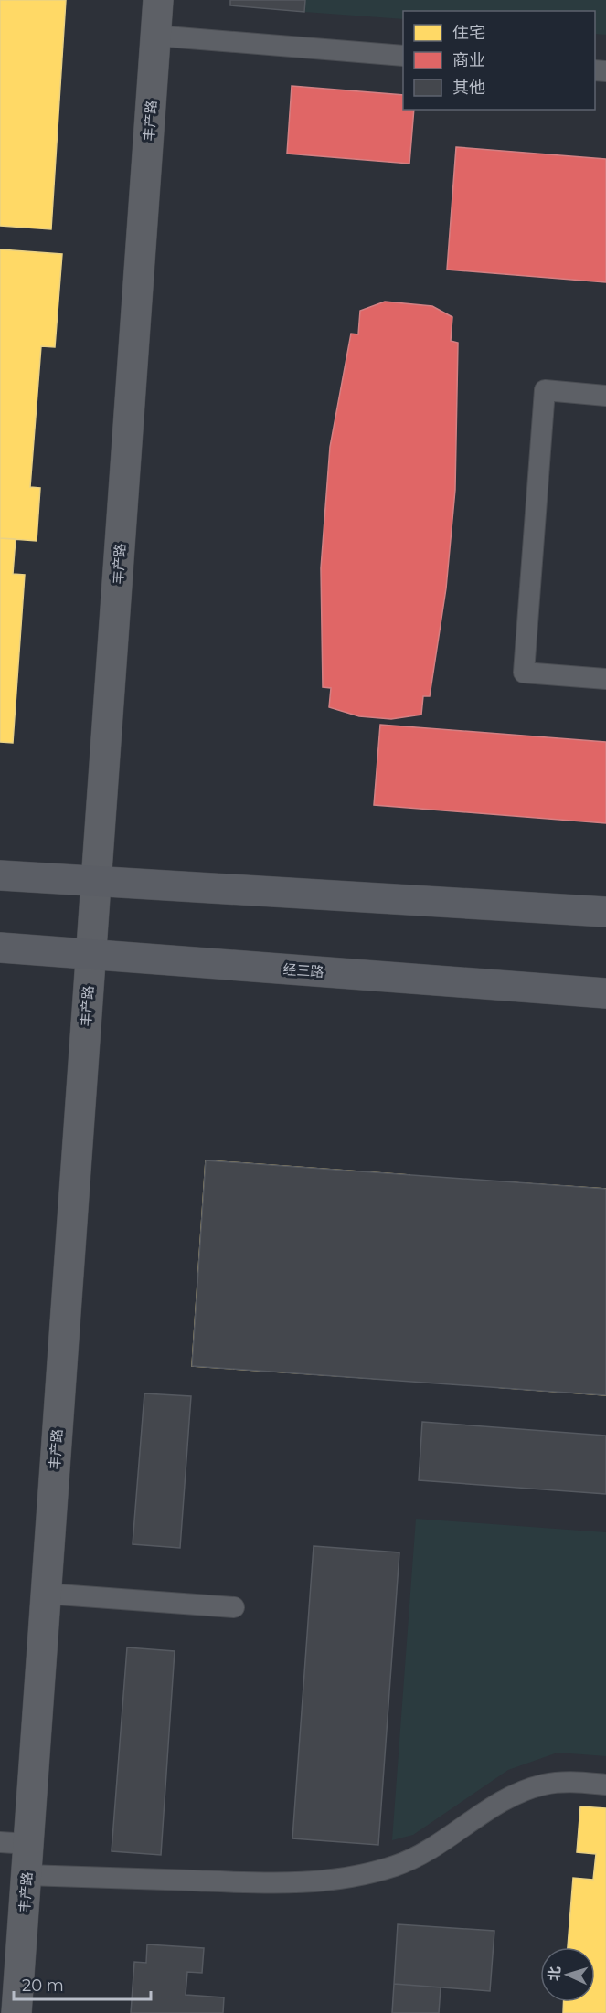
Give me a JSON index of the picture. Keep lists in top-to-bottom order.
{
  "streets": {
    "main road": ["经三路"],
    "street": ["丰产路"]
  },
  "crossings": [
    ["丰产路", "经三路"]
  ],
  "legend": ["住宅", "商业", "其他"],
  "scale_bar": "20 m",
  "north": "left"
}
